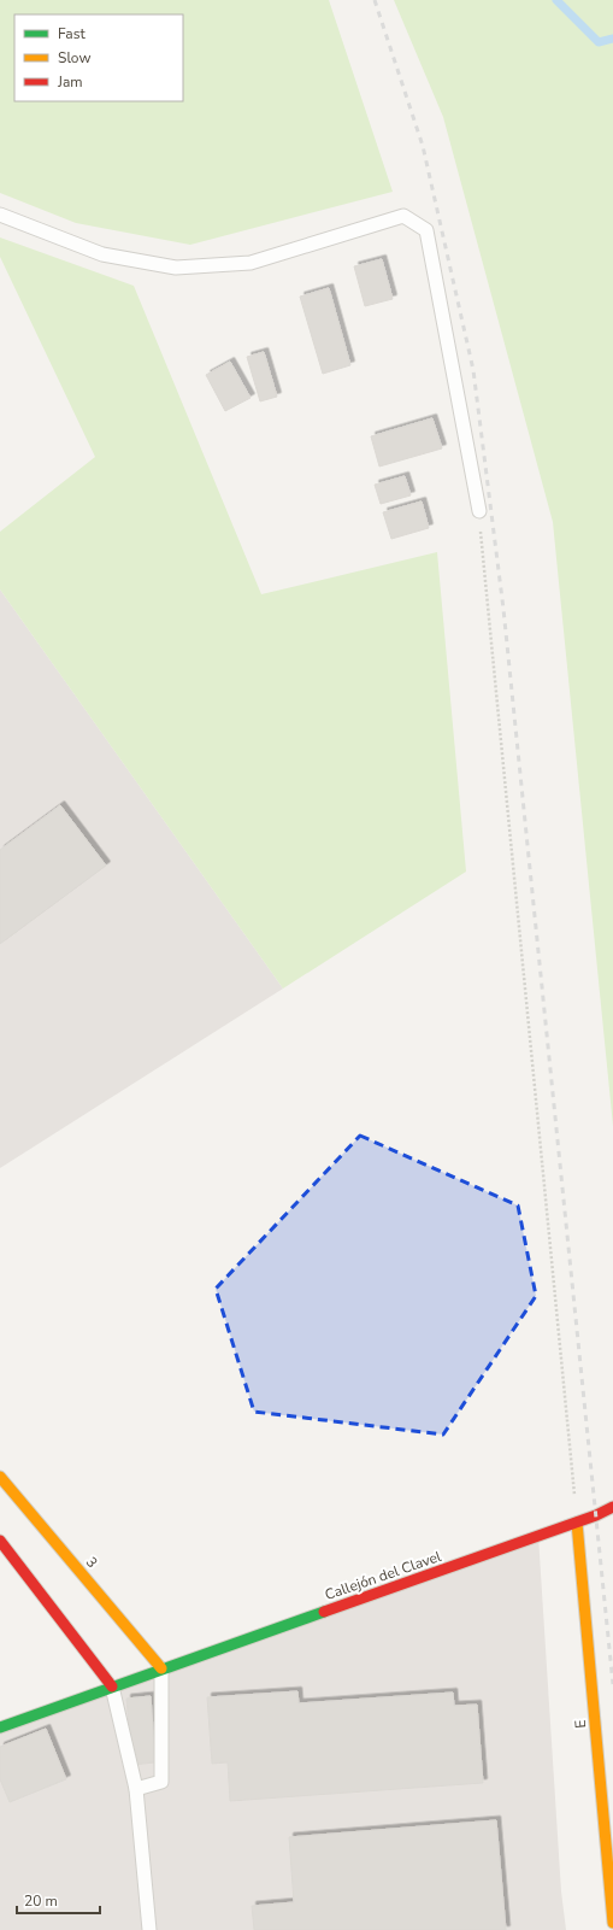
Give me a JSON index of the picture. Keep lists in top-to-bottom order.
{
  "streets": {
    "street": ["3", "Callejón del Clavel", "E"]
  },
  "crossings": [
    ["3", "Callejón del Clavel"],
    ["Callejón del Clavel", "E"]
  ],
  "legend": ["Fast", "Slow", "Jam"],
  "scale_bar": "20 m"
}
